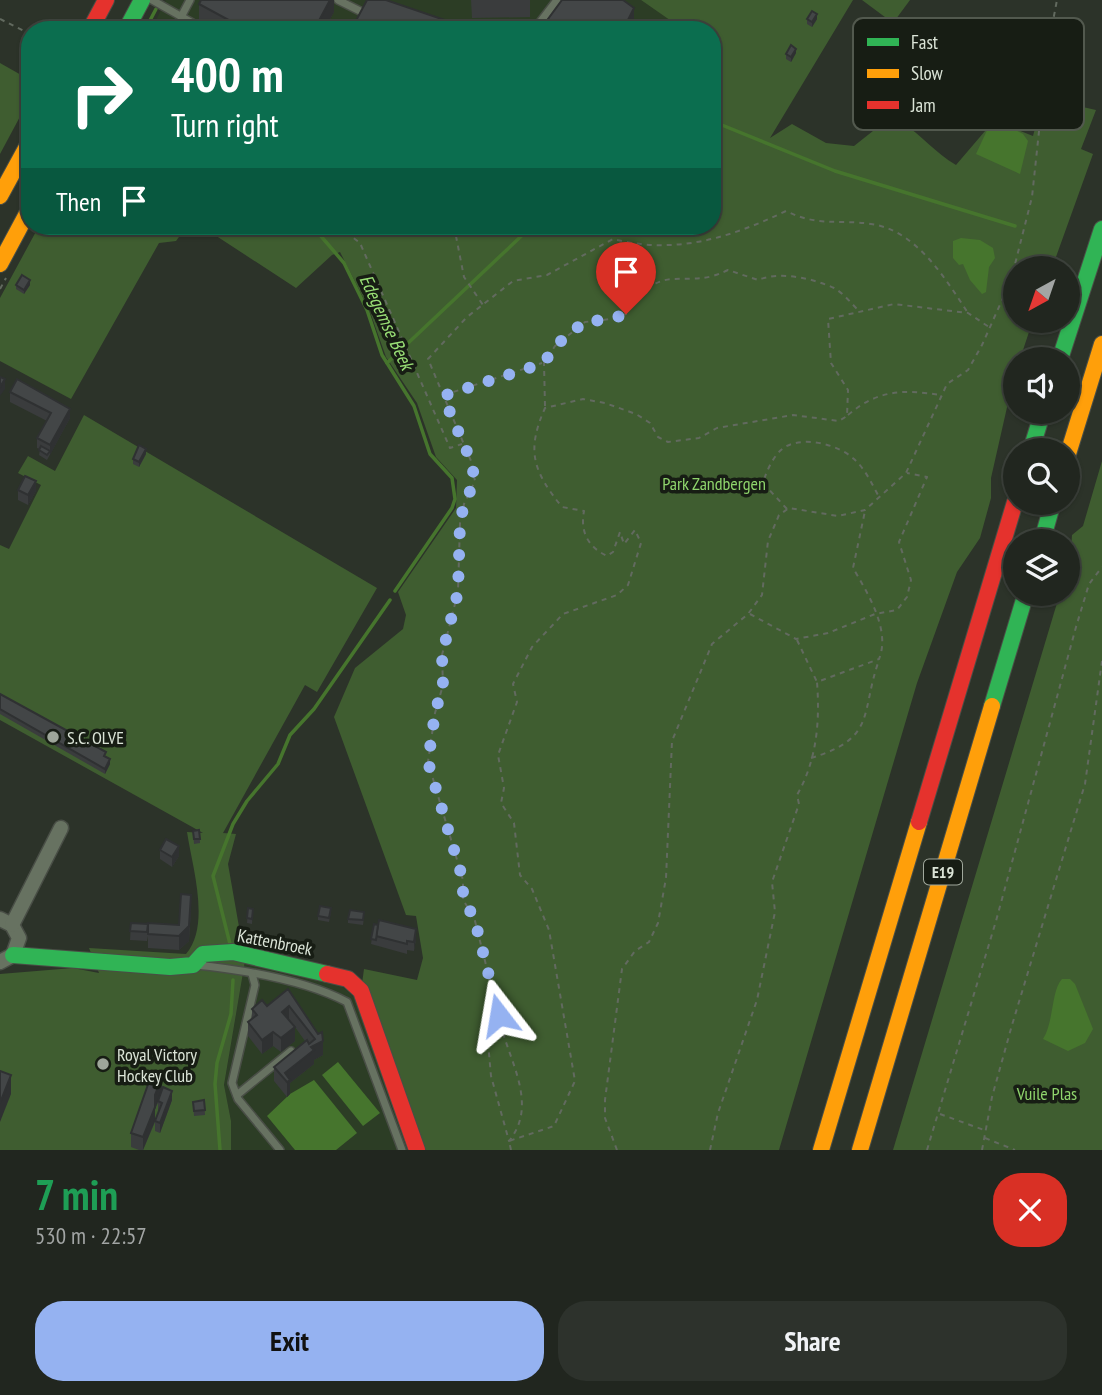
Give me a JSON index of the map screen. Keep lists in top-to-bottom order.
{
  "streets": {
    "main road": ["E19", "Kattenbroek"]
  },
  "water": ["Edegemse Beek"],
  "parks": ["Park Zandbergen", "Vuile Plas"],
  "places": ["S.C. OLVE", "Royal Victory Hockey Club"],
  "legend": ["Fast", "Slow", "Jam"],
  "north": "bottom left",
  "page": {
    "turn": ["400 m", "Turn right"],
    "then": "Then",
    "heading": ["7 min", "530 m · 22:57"],
    "buttons": ["Exit", "Share"]
  }
}
